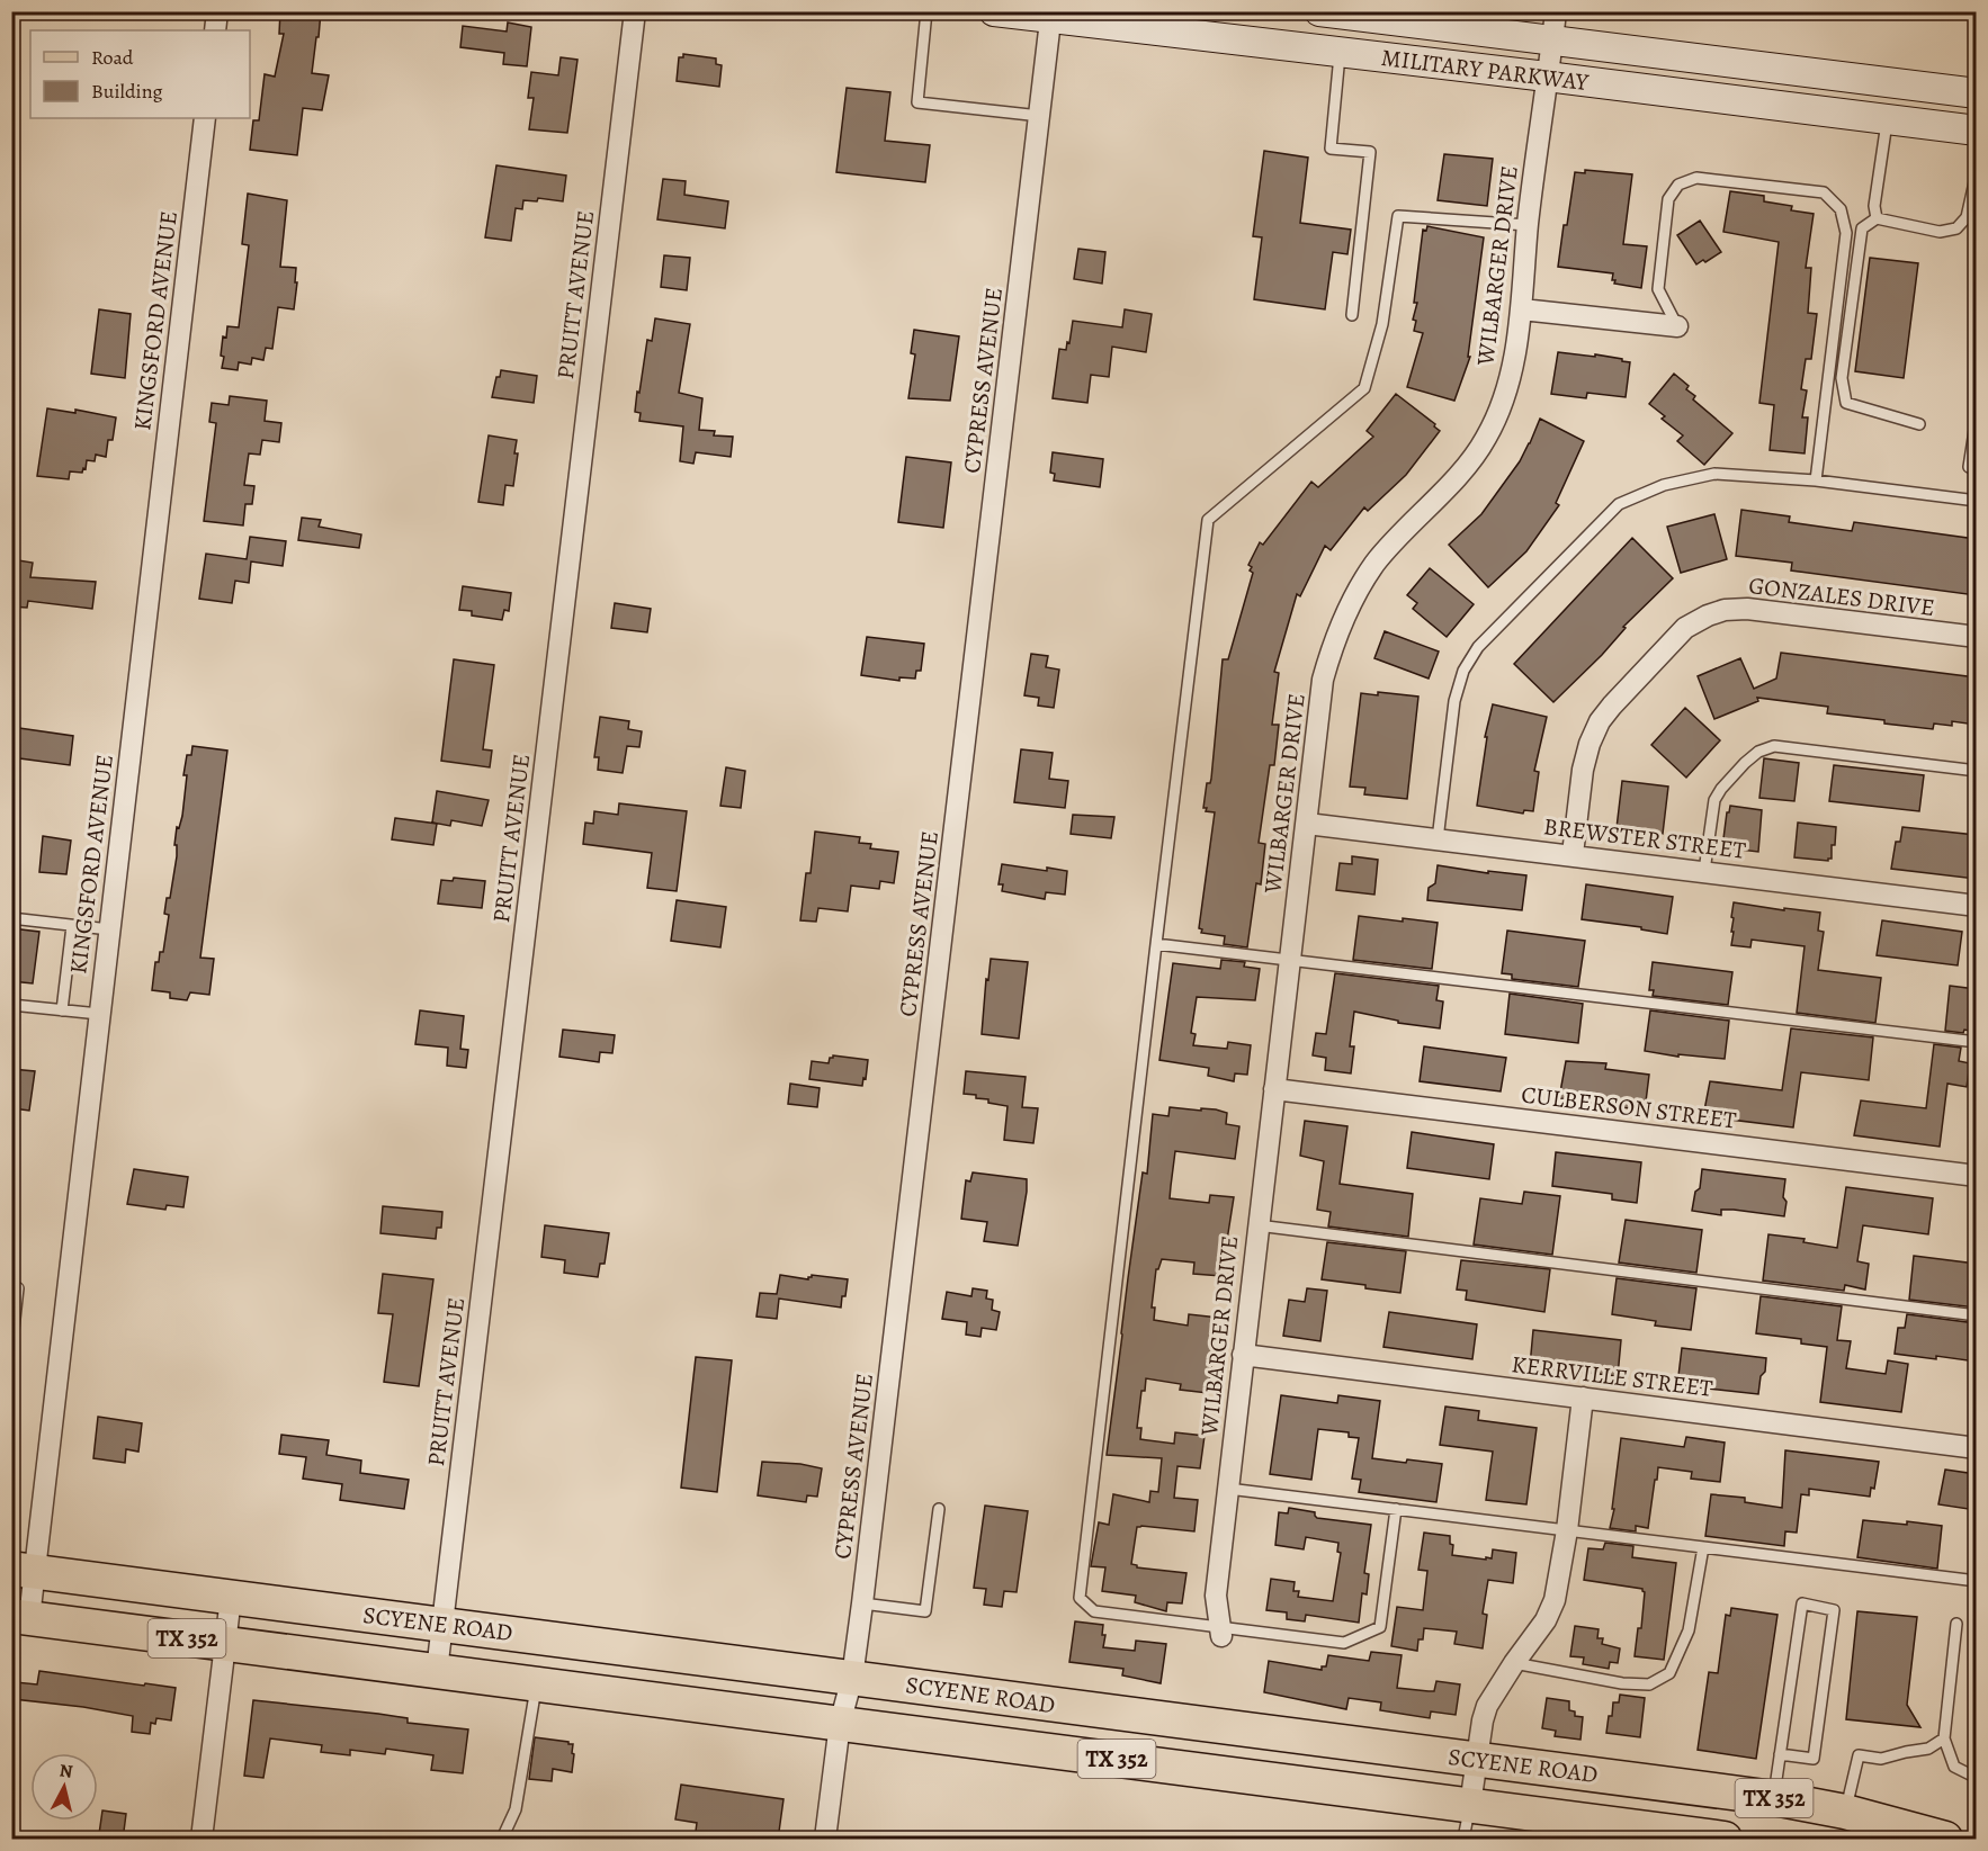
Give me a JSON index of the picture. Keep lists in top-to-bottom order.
{
  "streets": {
    "main road": ["MILITARY PARKWAY", "SCYENE ROAD", "TX 352"],
    "street": [
      "WILBARGER DRIVE",
      "PRUITT AVENUE",
      "KINGSFORD AVENUE",
      "CYPRESS AVENUE",
      "GONZALES DRIVE",
      "BREWSTER STREET",
      "CULBERSON STREET",
      "KERRVILLE STREET"
    ]
  },
  "crossings": [
    ["MILITARY PARKWAY", "WILBARGER DRIVE"],
    ["MILITARY PARKWAY", "CYPRESS AVENUE"],
    ["WILBARGER DRIVE", "BREWSTER STREET"],
    ["WILBARGER DRIVE", "CULBERSON STREET"],
    ["WILBARGER DRIVE", "KERRVILLE STREET"],
    ["PRUITT AVENUE", "SCYENE ROAD"],
    ["KINGSFORD AVENUE", "SCYENE ROAD"],
    ["CYPRESS AVENUE", "SCYENE ROAD"],
    ["GONZALES DRIVE", "BREWSTER STREET"]
  ],
  "legend": ["Road", "Building"],
  "north": "top"
}
